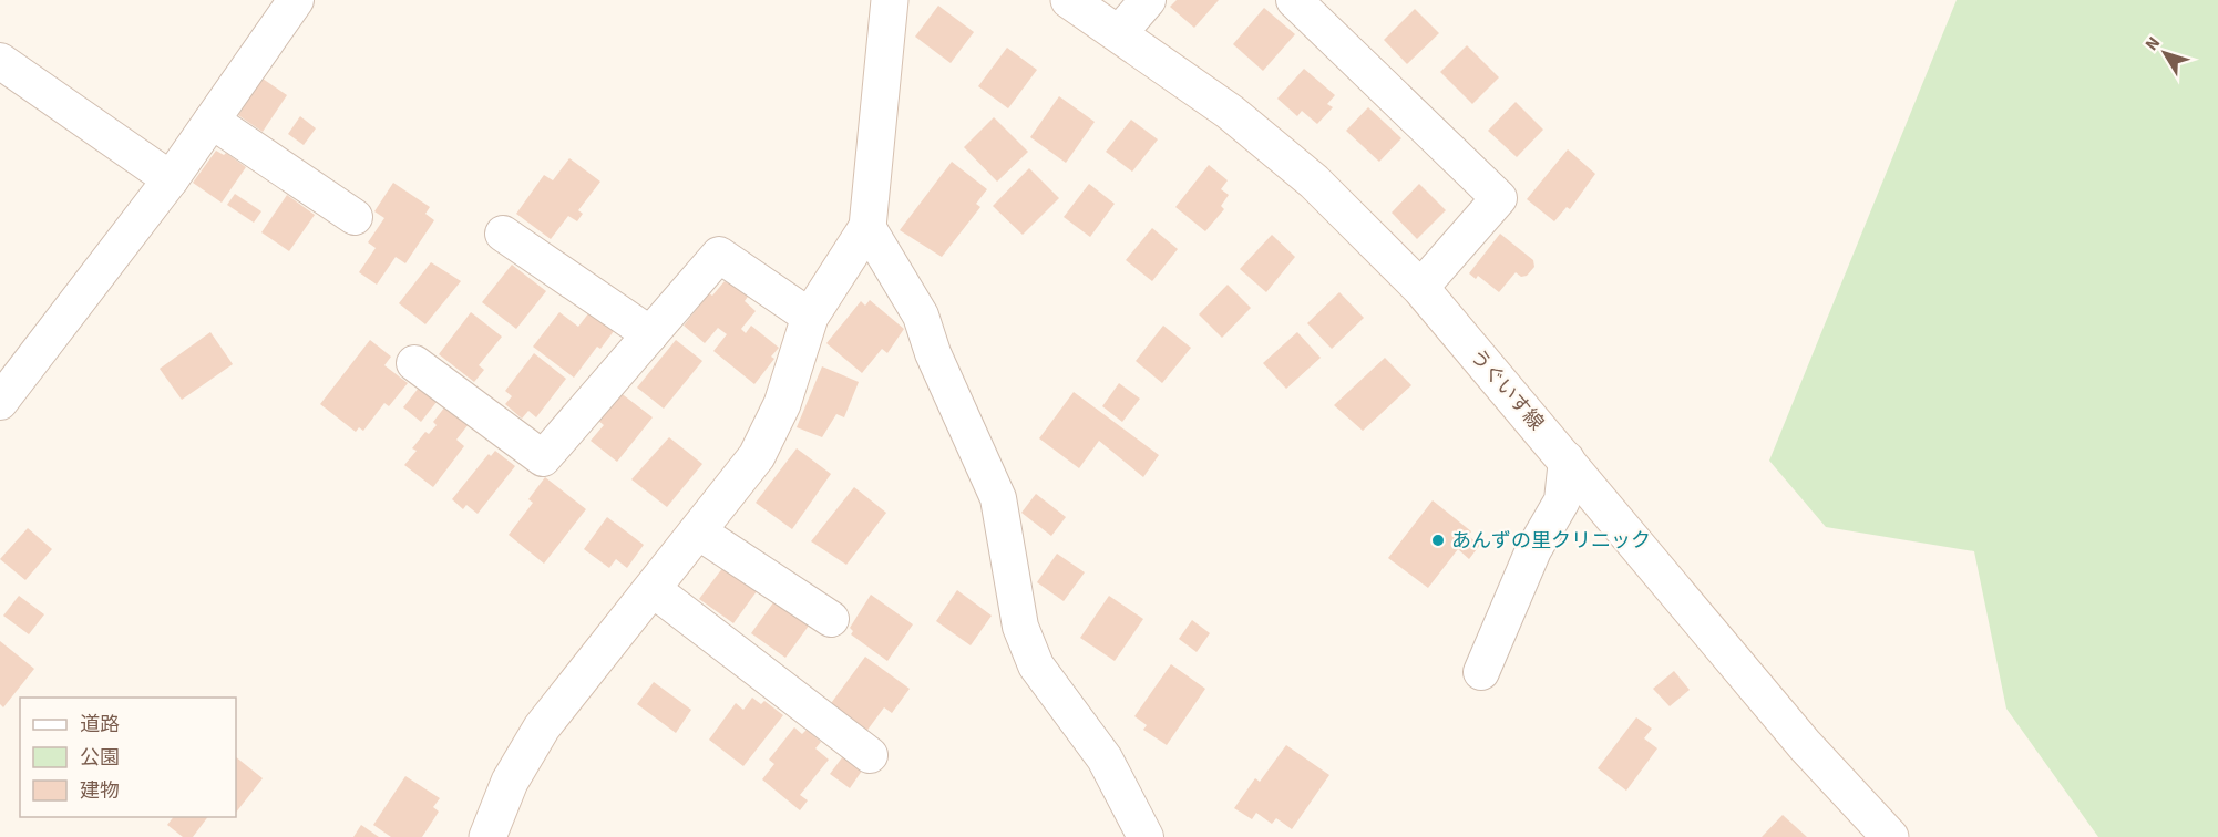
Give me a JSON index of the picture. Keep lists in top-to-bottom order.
{
  "streets": {
    "street": ["うぐいす線"]
  },
  "places": ["あんずの里クリニック"],
  "legend": ["道路", "公園", "建物"],
  "north": "top left"
}
